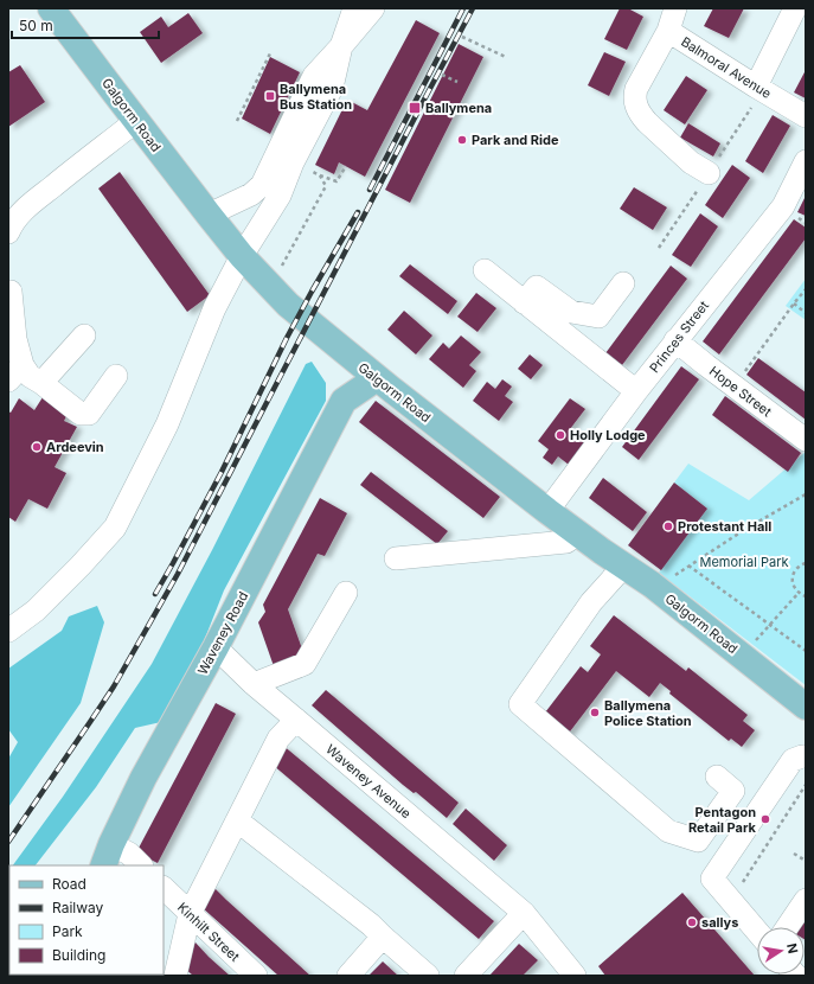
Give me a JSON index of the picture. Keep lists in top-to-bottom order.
{
  "streets": {
    "main road": ["Galgorm Road", "Waveney Road"],
    "street": [
      "Balmoral Avenue",
      "Princes Street",
      "Hope Street",
      "Waveney Avenue",
      "Kinhilt Street"
    ]
  },
  "crossings": [
    ["Galgorm Road", "Princes Street"],
    ["Galgorm Road", "Waveney Road"],
    ["Princes Street", "Hope Street"],
    ["Waveney Road", "Waveney Avenue"]
  ],
  "parks": ["Memorial Park"],
  "places": {
    "transit": ["Ballymena Bus Station", "Ballymena"],
    "other": [
      "Park and Ride",
      "Holly Lodge",
      "Ardeevin",
      "Protestant Hall",
      "Ballymena Police Station",
      "Pentagon Retail Park",
      "sallys"
    ]
  },
  "legend": [
    "Road",
    "Railway",
    "Park",
    "Building"
  ],
  "scale_bar": "50 m",
  "north": "right"
}
